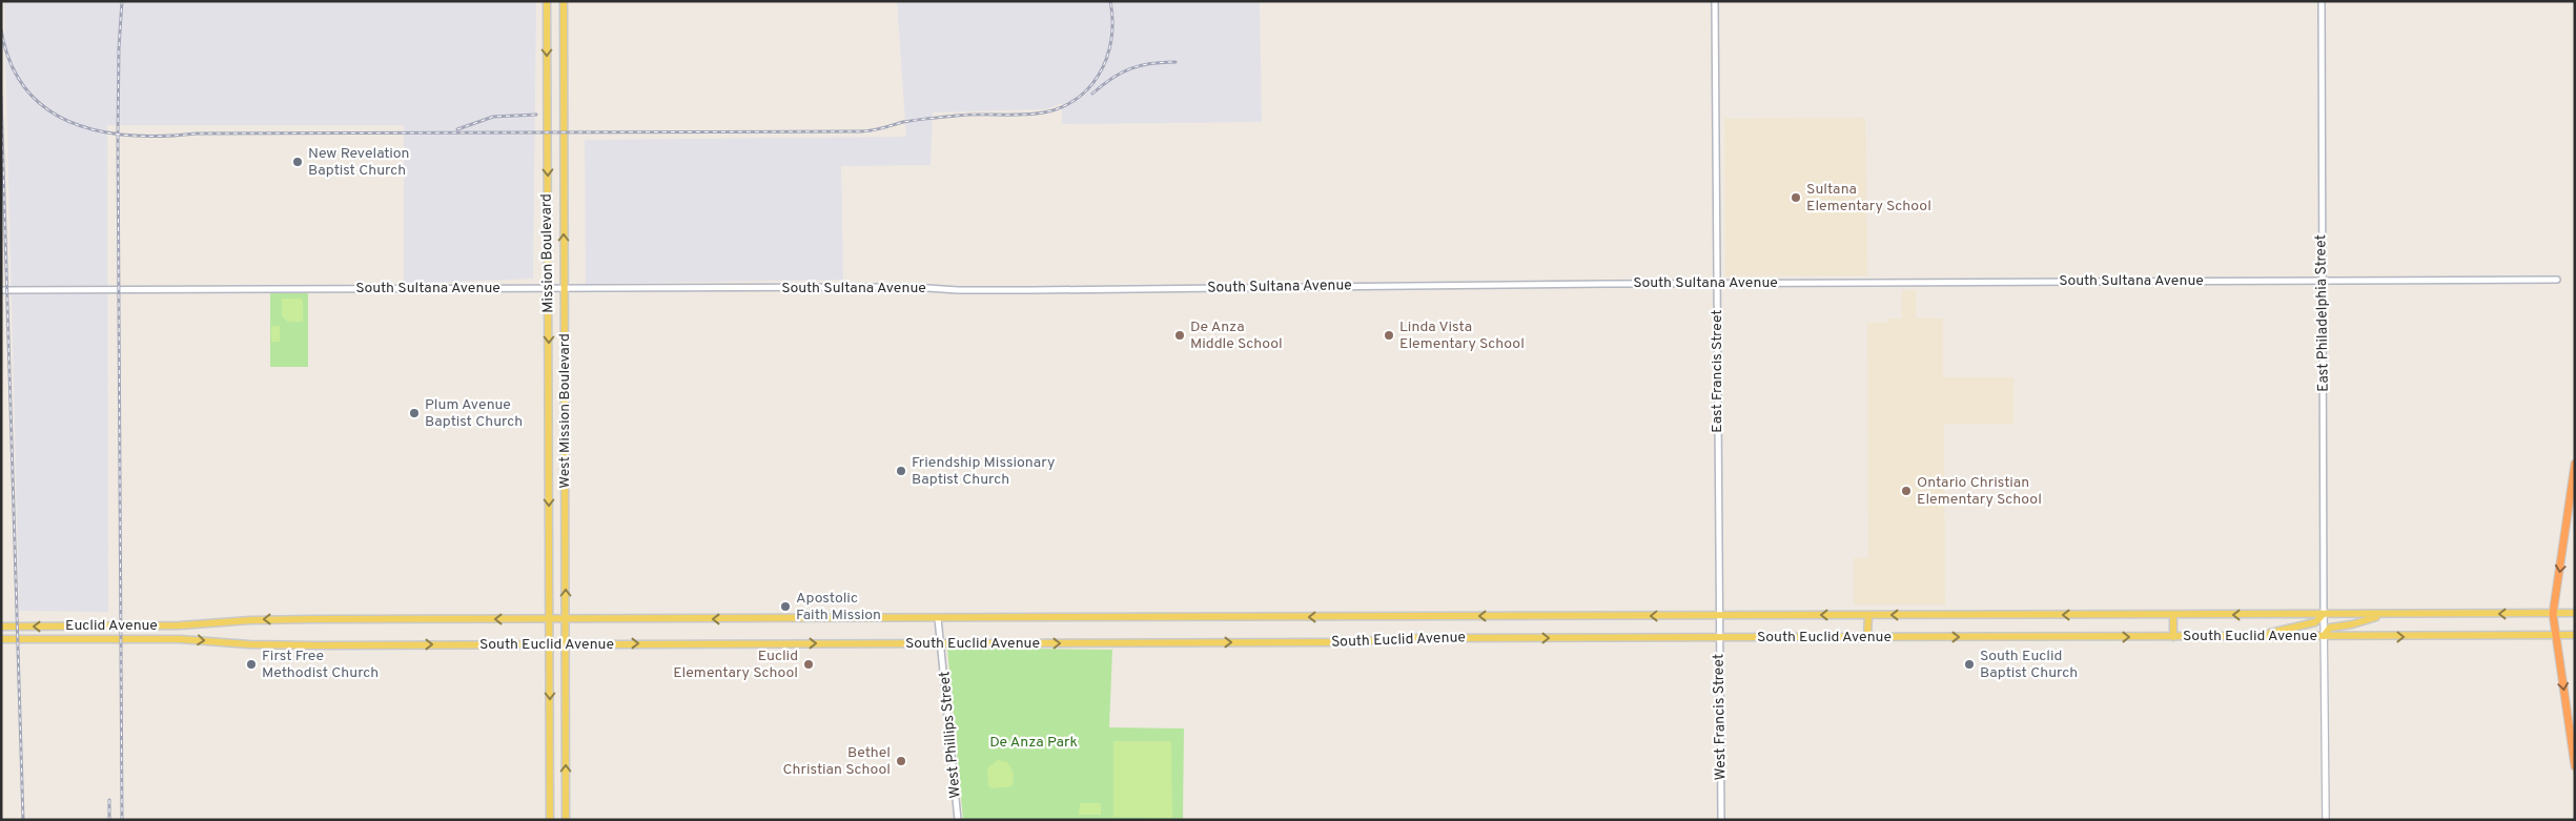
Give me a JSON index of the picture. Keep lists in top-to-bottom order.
{
  "streets": {
    "main road": [
      "Mission Boulevard",
      "East Philadelphia Street",
      "West Mission Boulevard",
      "Euclid Avenue",
      "South Euclid Avenue"
    ],
    "street": [
      "South Sultana Avenue",
      "East Francis Street",
      "West Francis Street",
      "West Phillips Street"
    ]
  },
  "crossings": [
    ["Mission Boulevard", "South Sultana Avenue"],
    ["Mission Boulevard", "South Euclid Avenue"],
    ["South Sultana Avenue", "East Philadelphia Street"],
    ["South Sultana Avenue", "East Francis Street"],
    ["South Sultana Avenue", "West Mission Boulevard"],
    ["East Philadelphia Street", "South Euclid Avenue"],
    ["East Francis Street", "South Euclid Avenue"],
    ["East Francis Street", "West Francis Street"],
    ["West Mission Boulevard", "South Euclid Avenue"],
    ["Euclid Avenue", "South Euclid Avenue"],
    ["South Euclid Avenue", "West Francis Street"],
    ["South Euclid Avenue", "West Phillips Street"]
  ],
  "one_way": ["Mission Boulevard", "West Mission Boulevard"],
  "parks": ["De Anza Park"],
  "places": [
    "New Revelation Baptist Church",
    "Sultana Elementary School",
    "De Anza Middle School",
    "Linda Vista Elementary School",
    "Plum Avenue Baptist Church",
    "Friendship Missionary Baptist Church",
    "Ontario Christian Elementary School",
    "Apostolic Faith Mission",
    "First Free Methodist Church",
    "Euclid Elementary School",
    "South Euclid Baptist Church",
    "Bethel Christian School"
  ]
}
